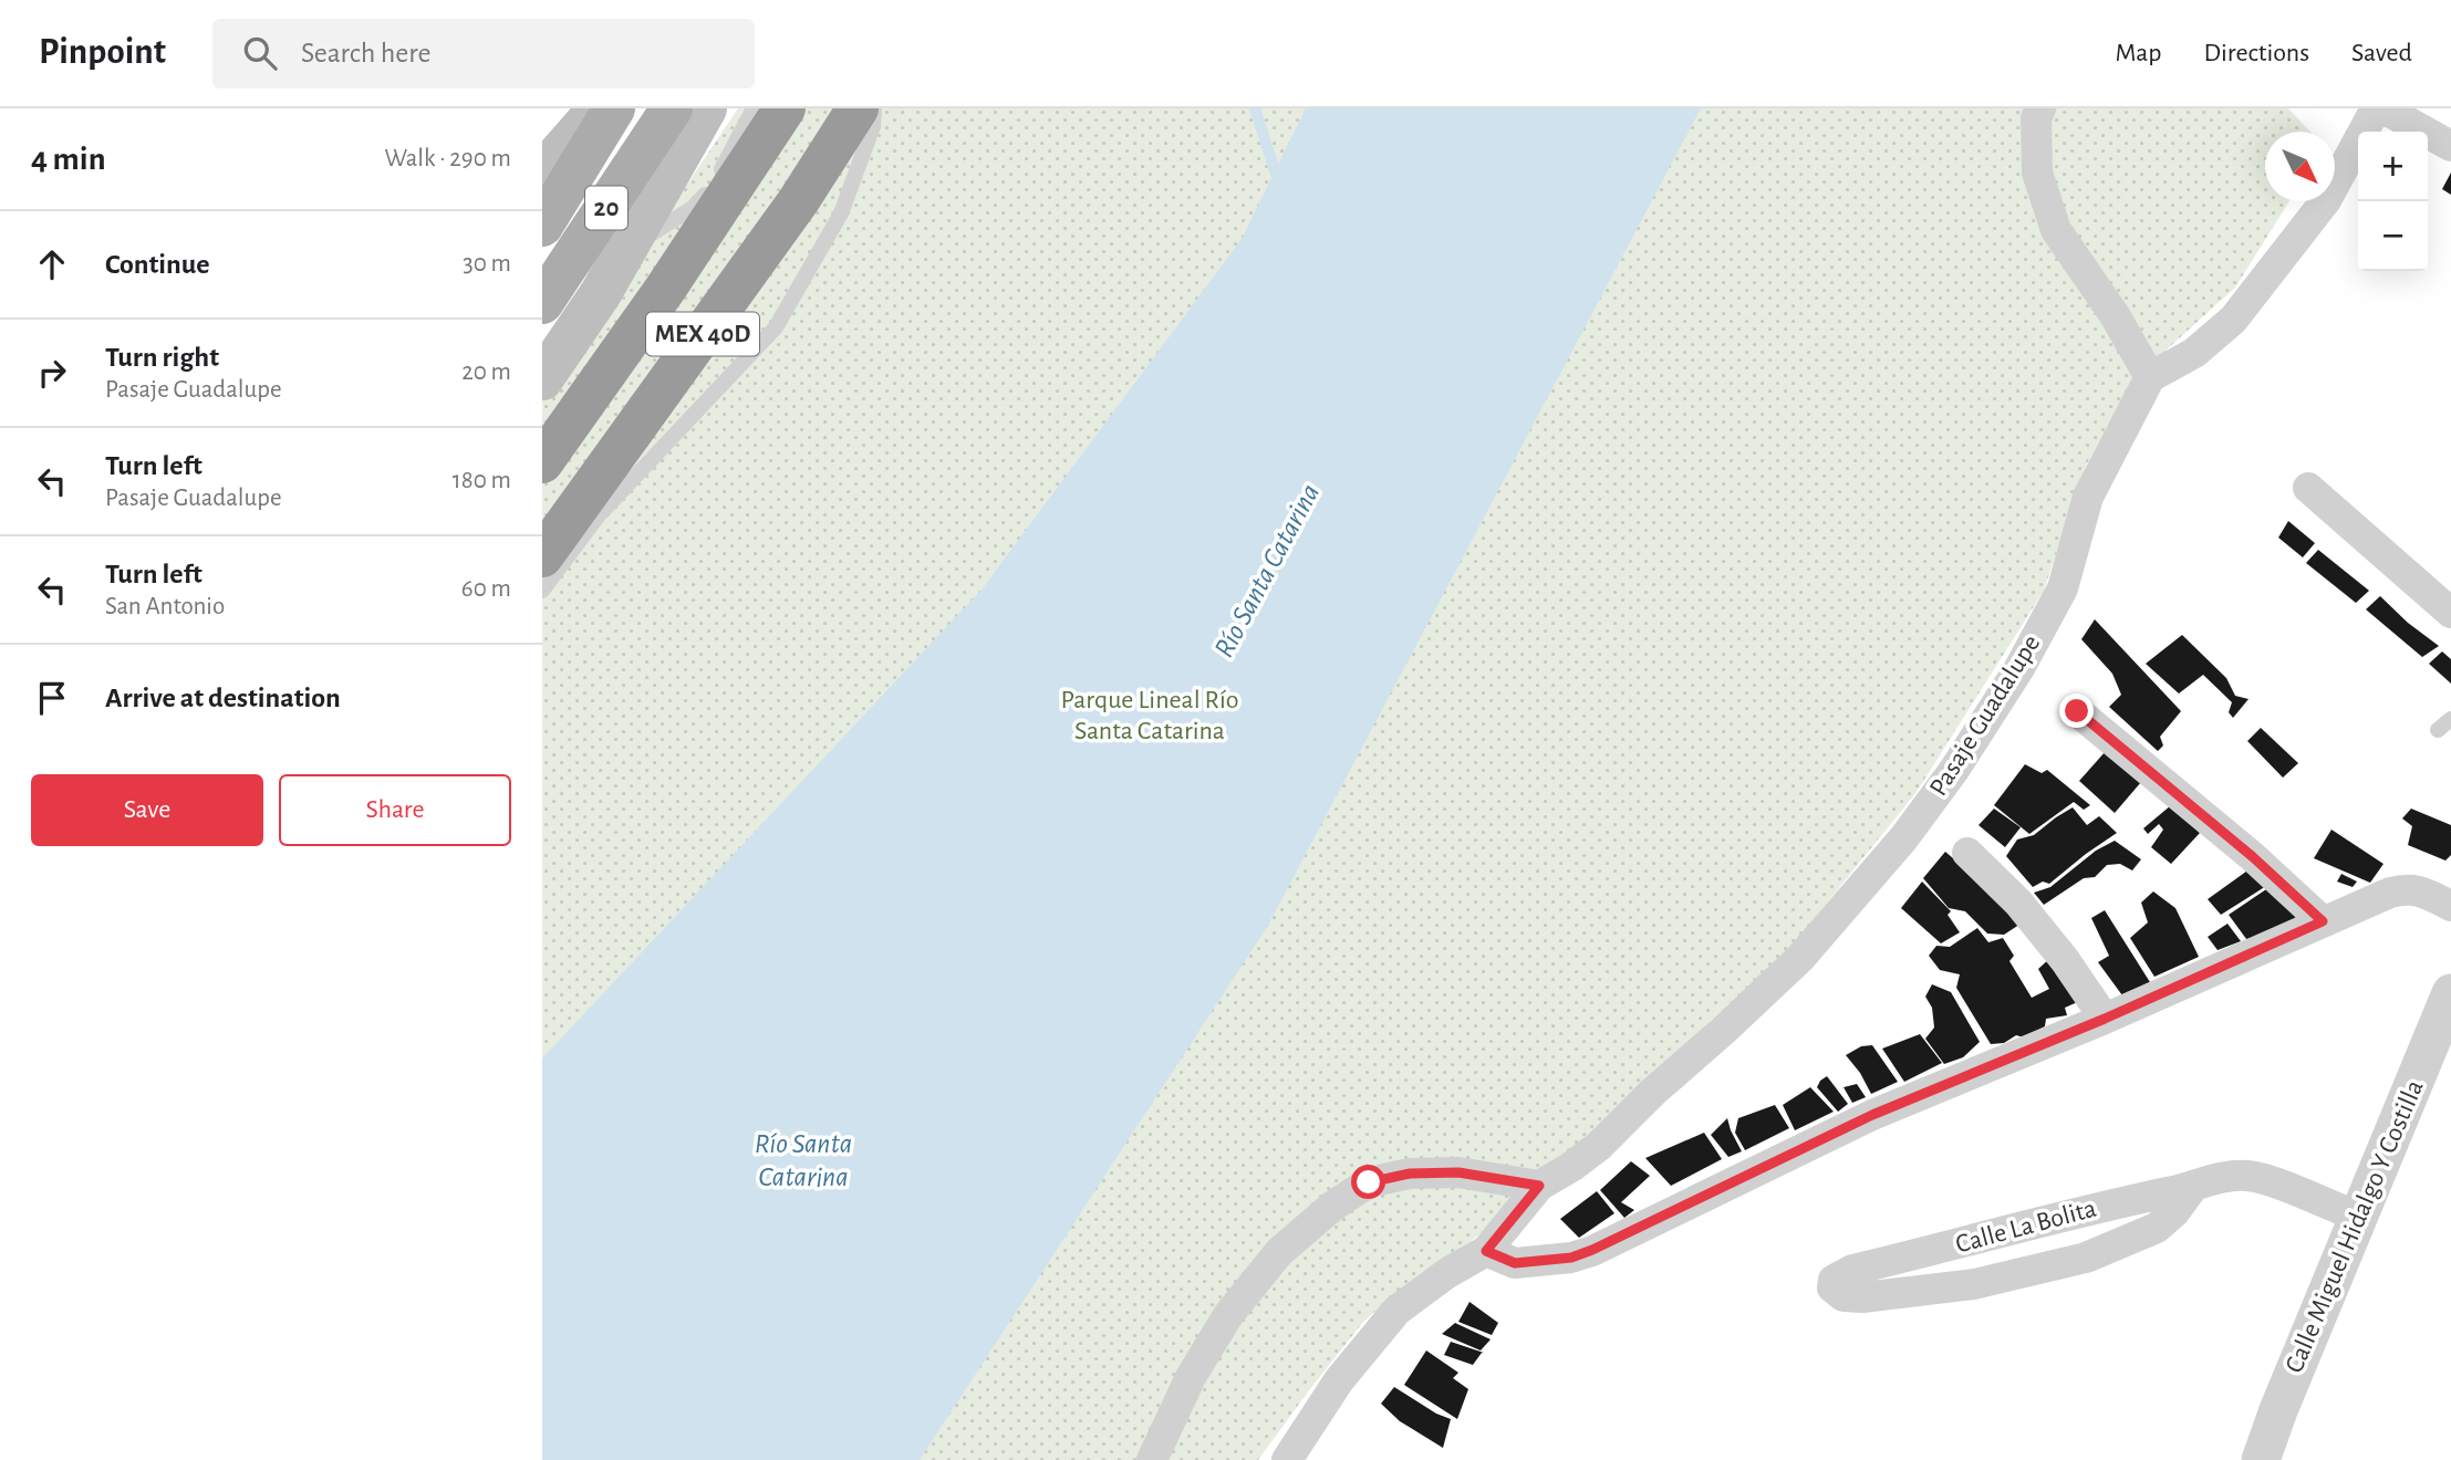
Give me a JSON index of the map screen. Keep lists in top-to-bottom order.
{
  "streets": {
    "highway": ["MEX 40D"],
    "main road": ["20"],
    "street": ["Pasaje Guadalupe", "Calle La Bolita", "Calle Miguel Hidalgo Y Costilla"]
  },
  "crossings": [
    ["Calle La Bolita", "Calle Miguel Hidalgo Y Costilla"]
  ],
  "water": ["Río Santa Catarina"],
  "parks": ["Parque Lineal Río Santa Catarina"],
  "north": "bottom right",
  "page": {
    "header": "Pinpoint",
    "search": "Search here",
    "nav": ["Map", "Directions", "Saved"],
    "heading": ["4 min", "Walk · 290 m"],
    "map_buttons": ["+", "−"],
    "list": [
      ["Continue", "30 m"],
      ["Turn right", "Pasaje Guadalupe", "20 m"],
      ["Turn left", "Pasaje Guadalupe", "180 m"],
      ["Turn left", "San Antonio", "60 m"],
      "Arrive at destination"
    ],
    "buttons": ["Save", "Share"]
  }
}
